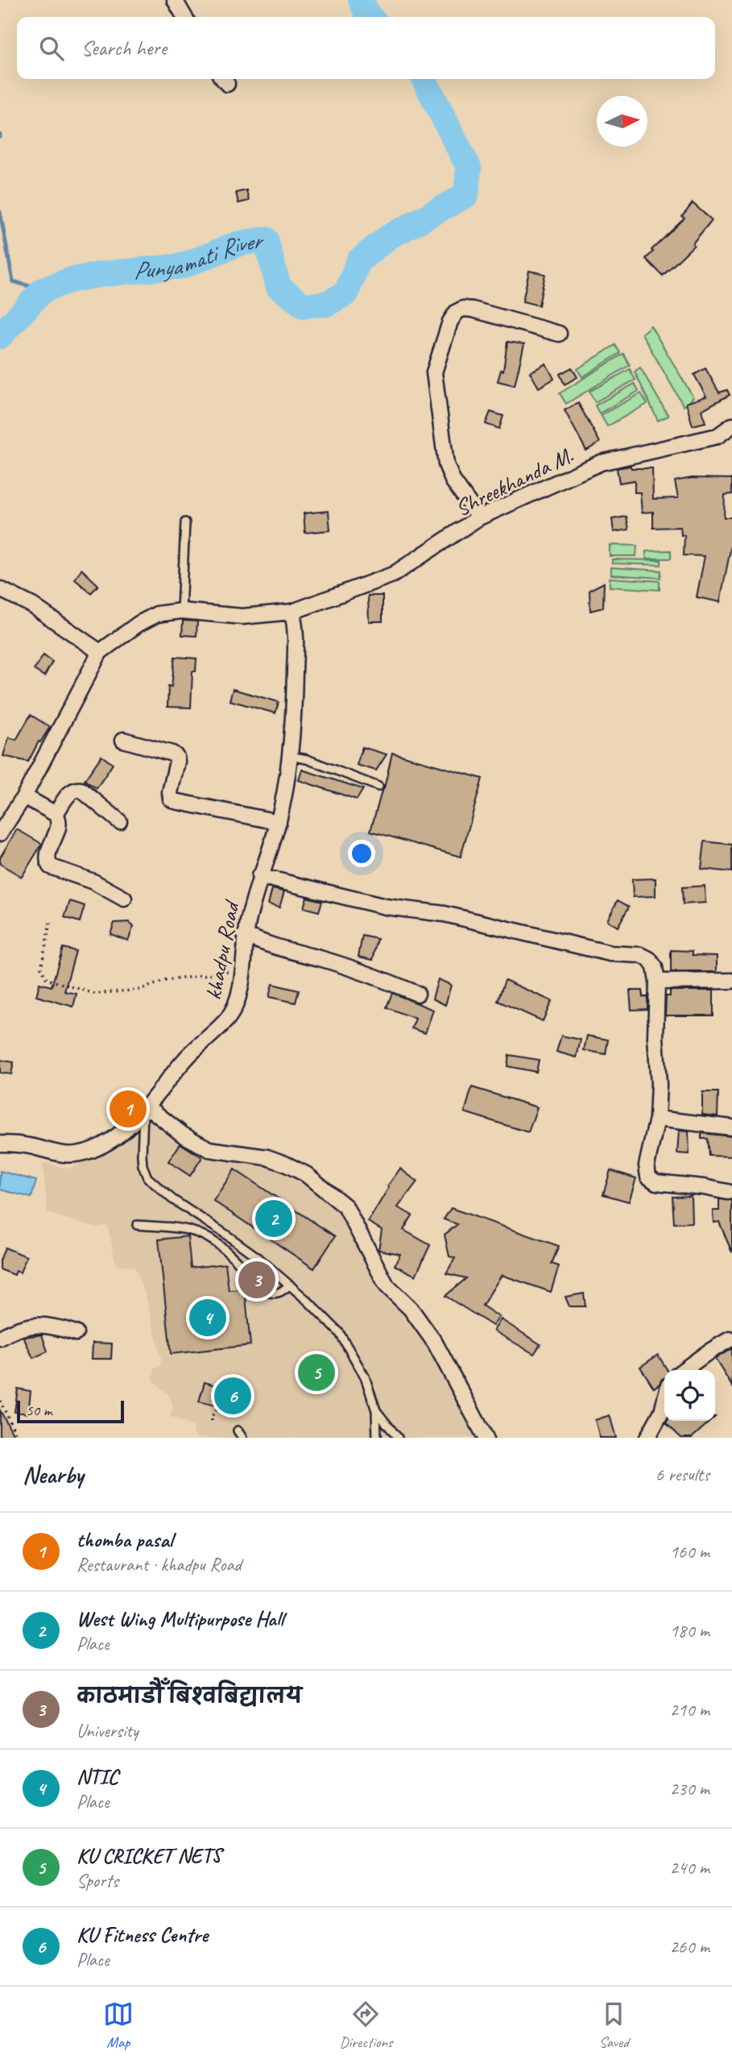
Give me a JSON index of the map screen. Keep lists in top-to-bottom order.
{
  "streets": {
    "street": ["Shreekhanda M.", "khadpu Road"]
  },
  "crossings": [
    ["Shreekhanda M.", "khadpu Road"]
  ],
  "water": ["Punyamati River"],
  "scale_bar": "50 m",
  "north": "right",
  "page": {
    "search": "Search here",
    "pins": [
      "1",
      "2",
      "3",
      "4",
      "5",
      "6"
    ],
    "scale": "50 m",
    "heading": ["Nearby", "6 results"],
    "list": [
      {
        "mark": "1",
        "name": "thomba pasal",
        "note": "Restaurant · khadpu Road",
        "value": "160 m"
      },
      {
        "mark": "2",
        "name": "West Wing Multipurpose Hall",
        "note": "Place",
        "value": "180 m"
      },
      {
        "mark": "3",
        "name": "काठमाडौँ बिश्वबिद्यालय",
        "note": "University",
        "value": "210 m"
      },
      {
        "mark": "4",
        "name": "NTIC",
        "note": "Place",
        "value": "230 m"
      },
      {
        "mark": "5",
        "name": "KU CRICKET NETS",
        "note": "Sports",
        "value": "240 m"
      },
      {
        "mark": "6",
        "name": "KU Fitness Centre",
        "note": "Place",
        "value": "260 m"
      }
    ],
    "nav": ["Map", "Directions", "Saved"]
  }
}
